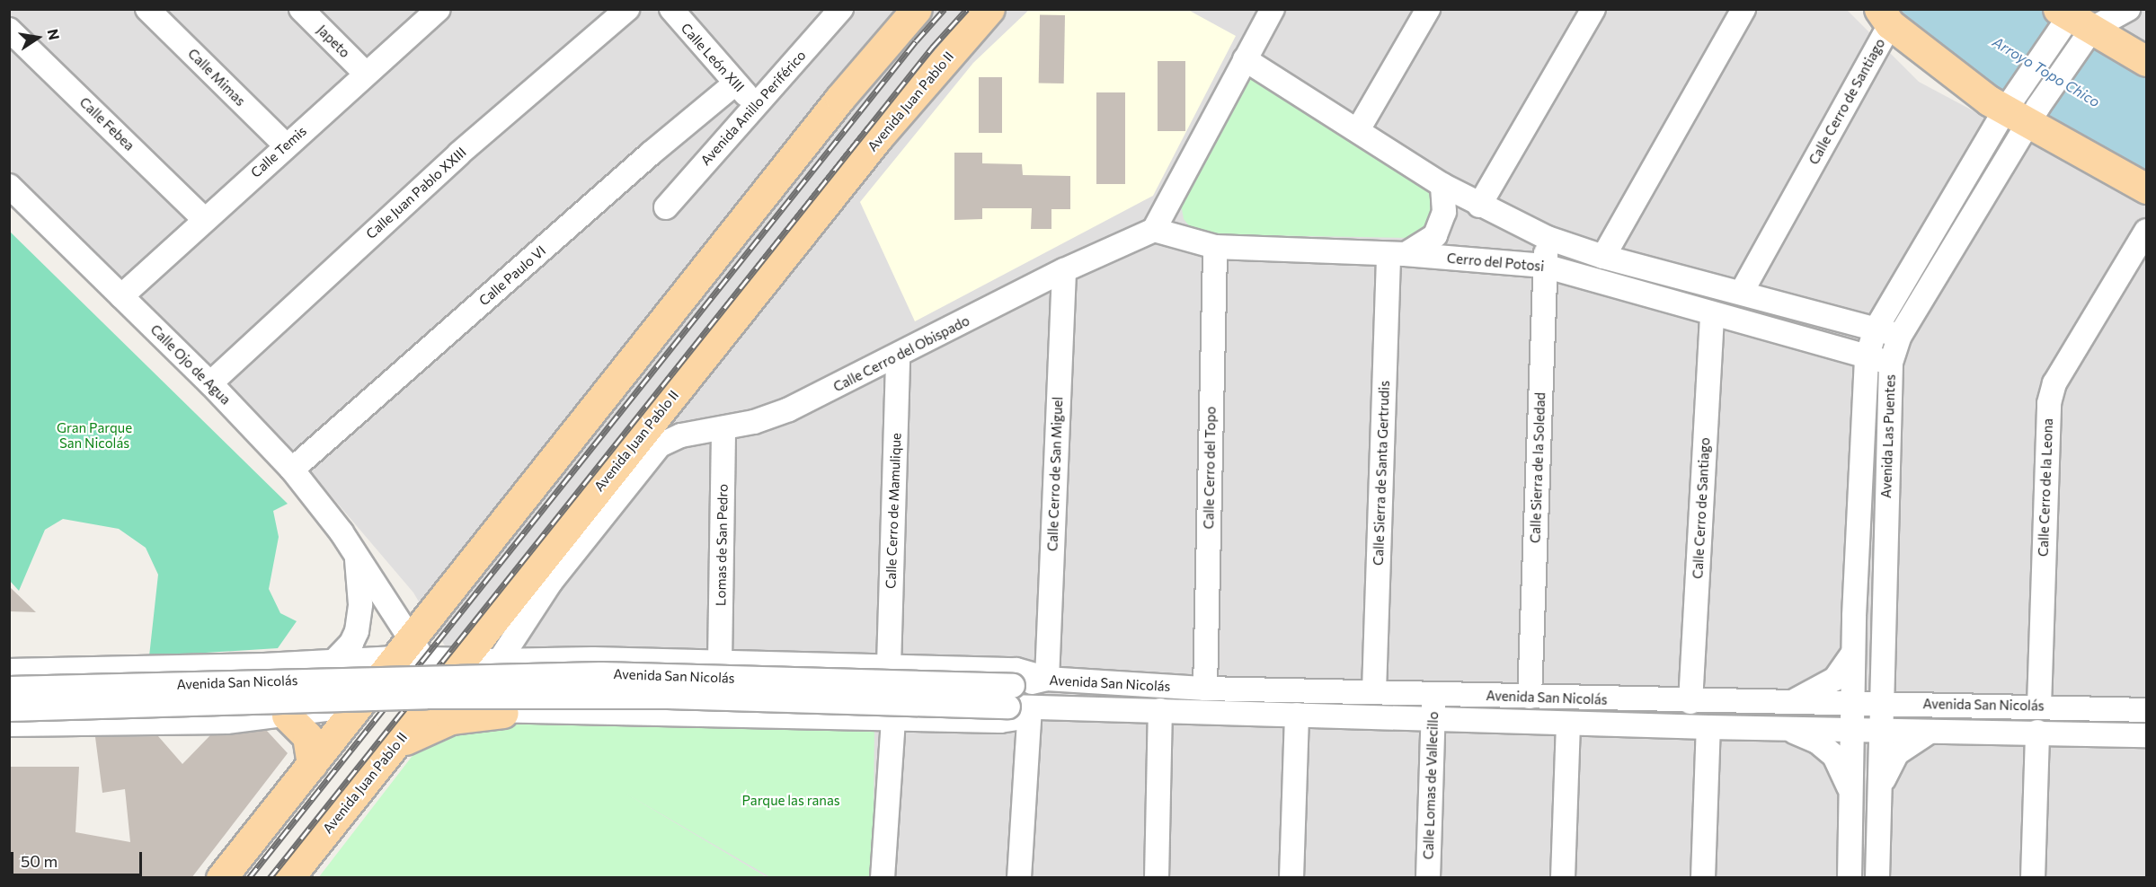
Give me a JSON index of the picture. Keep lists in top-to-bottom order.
{
  "streets": {
    "main road": ["Avenida Juan Pablo II"],
    "street": [
      "Japeto",
      "Calle León XIII",
      "Calle Mimas",
      "Calle Cerro de Santiago",
      "Avenida Anillo Periférico",
      "Calle Febea",
      "Calle Temis",
      "Calle Juan Pablo XXIII",
      "Cerro del Potosi",
      "Calle Paulo VI",
      "Calle Cerro del Obispado",
      "Calle Ojo de Agua",
      "Avenida Las Puentes",
      "Calle Cerro del Topo",
      "Calle Sierra de la Soledad",
      "Calle Sierra de Santa Gertrudis",
      "Calle Cerro de San Miguel",
      "Calle Cerro de la Leona",
      "Calle Cerro de Mamulique",
      "Lomas de San Pedro",
      "Avenida San Nicolás",
      "Calle Lomas de Vallecillo"
    ]
  },
  "crossings": [
    ["Japeto", "Calle Temis"],
    ["Calle León XIII", "Avenida Anillo Periférico"],
    ["Calle León XIII", "Calle Paulo VI"],
    ["Calle Mimas", "Calle Temis"],
    ["Avenida Juan Pablo II", "Calle Ojo de Agua"],
    ["Calle Cerro de Santiago", "Cerro del Potosi"],
    ["Calle Cerro de Santiago", "Avenida San Nicolás"],
    ["Calle Febea", "Calle Temis"],
    ["Calle Temis", "Calle Ojo de Agua"],
    ["Calle Juan Pablo XXIII", "Calle Ojo de Agua"],
    ["Cerro del Potosi", "Calle Cerro del Obispado"],
    ["Cerro del Potosi", "Avenida Las Puentes"],
    ["Cerro del Potosi", "Calle Cerro del Topo"],
    ["Cerro del Potosi", "Calle Sierra de la Soledad"],
    ["Cerro del Potosi", "Calle Sierra de Santa Gertrudis"],
    ["Calle Paulo VI", "Calle Ojo de Agua"],
    ["Calle Cerro del Obispado", "Calle Cerro de San Miguel"],
    ["Calle Cerro del Obispado", "Calle Cerro de Mamulique"],
    ["Calle Cerro del Obispado", "Lomas de San Pedro"],
    ["Avenida Las Puentes", "Avenida San Nicolás"],
    ["Calle Cerro del Topo", "Avenida San Nicolás"],
    ["Calle Sierra de la Soledad", "Avenida San Nicolás"],
    ["Calle Sierra de Santa Gertrudis", "Avenida San Nicolás"],
    ["Calle Cerro de San Miguel", "Avenida San Nicolás"],
    ["Calle Cerro de la Leona", "Avenida San Nicolás"],
    ["Avenida San Nicolás", "Calle Lomas de Vallecillo"]
  ],
  "water": ["Arroyo Topo Chico"],
  "parks": ["Gran Parque San Nicolás", "Parque las ranas"],
  "scale_bar": "50 m",
  "north": "right"
}
